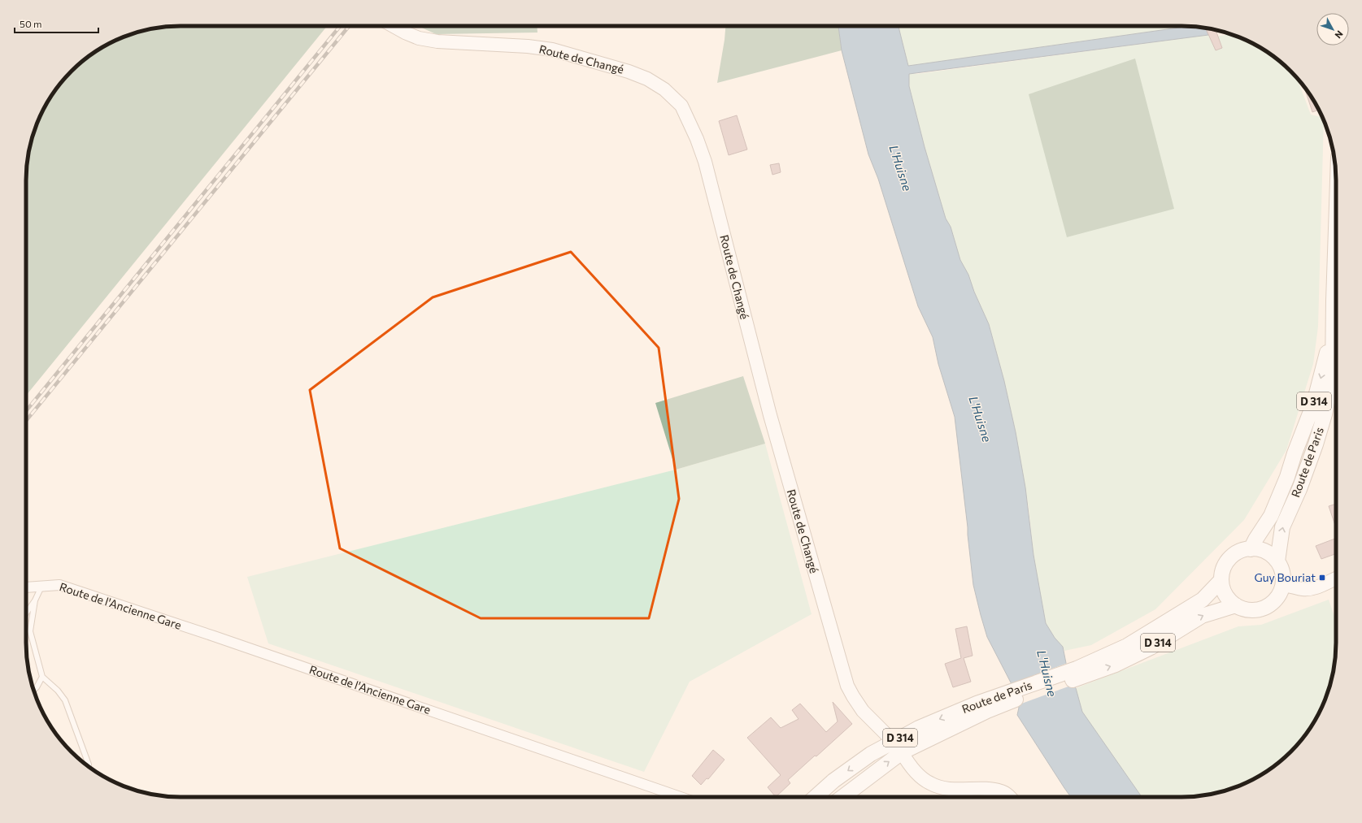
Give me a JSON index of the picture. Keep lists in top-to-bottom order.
{
  "streets": {
    "main road": ["D 314", "Route de Paris"],
    "street": ["Route de Changé", "Route de l'Ancienne Gare"]
  },
  "crossings": [
    ["Route de Changé", "Route de Paris"]
  ],
  "water": ["L'Huisne"],
  "places": {
    "transit": ["Guy Bouriat"]
  },
  "scale_bar": "50 m",
  "north": "bottom right"
}
